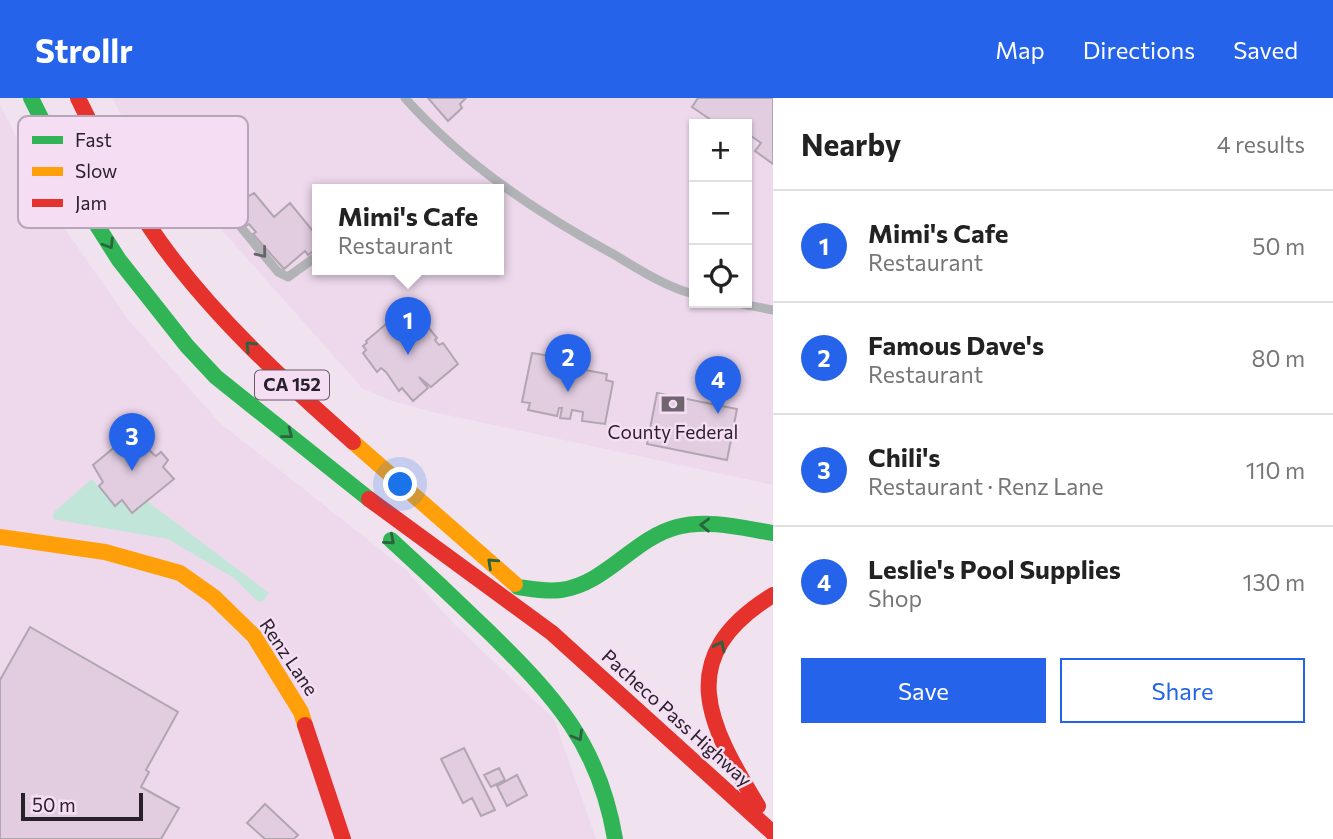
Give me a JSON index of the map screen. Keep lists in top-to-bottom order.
{
  "streets": {
    "main road": ["CA 152", "Renz Lane", "Pacheco Pass Highway"]
  },
  "crossings": [
    ["CA 152", "Pacheco Pass Highway"]
  ],
  "places": {
    "bank": ["County Federal"]
  },
  "legend": ["Fast", "Slow", "Jam"],
  "scale_bar": "50 m",
  "page": {
    "header": "Strollr",
    "nav": ["Map", "Directions", "Saved"],
    "heading": ["Nearby", "4 results"],
    "map_buttons": ["+", "−"],
    "popup": ["Mimi's Cafe", "Restaurant"],
    "list": [
      {
        "mark": "1",
        "name": "Mimi's Cafe",
        "note": "Restaurant",
        "value": "50 m"
      },
      {
        "mark": "2",
        "name": "Famous Dave's",
        "note": "Restaurant",
        "value": "80 m"
      },
      {
        "mark": "3",
        "name": "Chili's",
        "note": "Restaurant · Renz Lane",
        "value": "110 m"
      },
      {
        "mark": "4",
        "name": "Leslie's Pool Supplies",
        "note": "Shop",
        "value": "130 m"
      }
    ],
    "pins": [
      "1",
      "2",
      "4",
      "3"
    ],
    "buttons": ["Save", "Share"],
    "scale": "50 m"
  }
}
